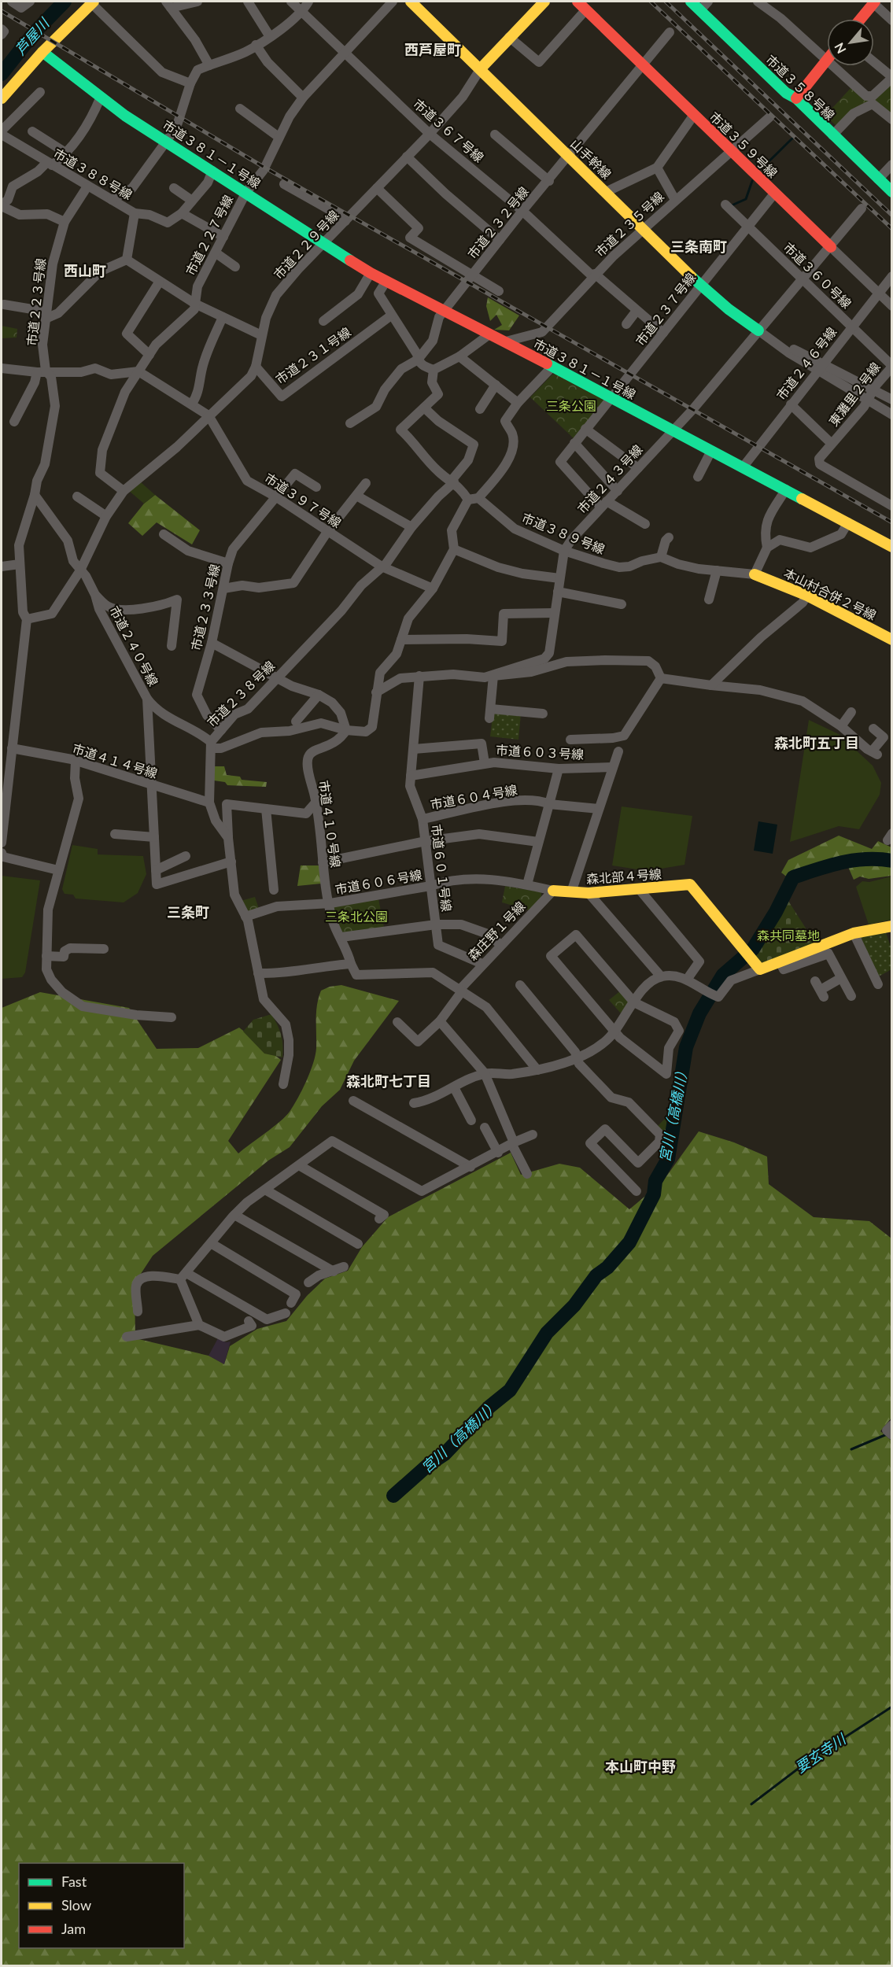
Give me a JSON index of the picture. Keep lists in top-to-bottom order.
{
  "streets": {
    "street": [
      "市道３５８号線",
      "市道３６７号線",
      "市道３５９号線",
      "市道３８１－１号線",
      "山手幹線",
      "市道３８８号線",
      "市道２３２号線",
      "市道２３５号線",
      "市道２２７号線",
      "市道２２９号線",
      "市道３６０号線",
      "市道２２３号線",
      "市道２３７号線",
      "市道２３１号線",
      "市道２４６号線",
      "東灘里２号線",
      "市道２４３号線",
      "市道３９７号線",
      "市道３８９号線",
      "本山村合併２号線",
      "市道２３３号線",
      "市道２４０号線",
      "市道２３８号線",
      "市道６０３号線",
      "市道４１４号線",
      "市道６０４号線",
      "市道４１０号線",
      "市道６０１号線",
      "森北部４号線",
      "市道６０６号線",
      "森庄野１号線"
    ]
  },
  "crossings": [
    ["市道３６７号線", "市道２３２号線"],
    ["市道３６７号線", "市道２３５号線"],
    ["市道３６７号線", "市道２２７号線"],
    ["市道３６７号線", "市道２２９号線"],
    ["市道３６７号線", "市道２３７号線"],
    ["市道３５９号線", "市道２３２号線"],
    ["市道３５９号線", "市道２３５号線"],
    ["市道３５９号線", "市道２３７号線"],
    ["市道３５９号線", "市道２４６号線"],
    ["市道３５９号線", "市道２４３号線"],
    ["市道３８１－１号線", "市道２３２号線"],
    ["市道３８１－１号線", "市道２３５号線"],
    ["市道３８１－１号線", "市道２２７号線"],
    ["市道３８１－１号線", "市道２２９号線"],
    ["市道３８１－１号線", "市道２３７号線"],
    ["市道３８１－１号線", "市道２４６号線"],
    ["市道３８１－１号線", "市道２４３号線"],
    ["山手幹線", "市道２３２号線"],
    ["山手幹線", "市道２３５号線"],
    ["山手幹線", "市道２２９号線"],
    ["山手幹線", "市道２３７号線"],
    ["山手幹線", "市道２４６号線"],
    ["山手幹線", "東灘里２号線"],
    ["山手幹線", "市道２４３号線"],
    ["市道３８８号線", "市道２２３号線"],
    ["市道２２７号線", "市道２２９号線"],
    ["市道２２７号線", "市道３９７号線"],
    ["市道２２９号線", "市道２２３号線"],
    ["市道２２９号線", "市道２３１号線"],
    ["市道２２９号線", "市道３９７号線"],
    ["市道２２９号線", "市道２４０号線"],
    ["市道３６０号線", "市道２３７号線"],
    ["市道３６０号線", "市道２４６号線"],
    ["市道３６０号線", "東灘里２号線"],
    ["市道３６０号線", "市道２４３号線"],
    ["市道２２３号線", "市道２４０号線"],
    ["市道２２３号線", "市道４１４号線"],
    ["市道２３７号線", "市道２４３号線"],
    ["市道２４３号線", "市道３８９号線"],
    ["市道２４３号線", "市道６０１号線"],
    ["市道３９７号線", "市道２３３号線"],
    ["市道３９７号線", "市道２３８号線"],
    ["市道３８９号線", "市道２３８号線"],
    ["市道２３３号線", "市道２３８号線"],
    ["市道２４０号線", "市道２３８号線"],
    ["市道２４０号線", "市道４１４号線"],
    ["市道２３８号線", "市道４１４号線"],
    ["市道２３８号線", "市道６０６号線"],
    ["市道６０３号線", "市道６０１号線"],
    ["市道６０３号線", "森北部４号線"],
    ["市道６０４号線", "市道６０１号線"],
    ["市道６０４号線", "森北部４号線"],
    ["市道４１０号線", "市道６０６号線"],
    ["市道６０１号線", "市道６０６号線"],
    ["市道６０１号線", "森庄野１号線"],
    ["市道６０６号線", "森庄野１号線"]
  ],
  "districts": [
    "西芦屋町",
    "三条南町",
    "西山町",
    "森北町五丁目",
    "三条町",
    "森北町七丁目",
    "本山町中野"
  ],
  "water": ["芦屋川", "宮川（高橋川）", "要玄寺川"],
  "parks": ["三条公園", "三条北公園", "森共同墓地"],
  "legend": ["Fast", "Slow", "Jam"],
  "north": "bottom left"
}
